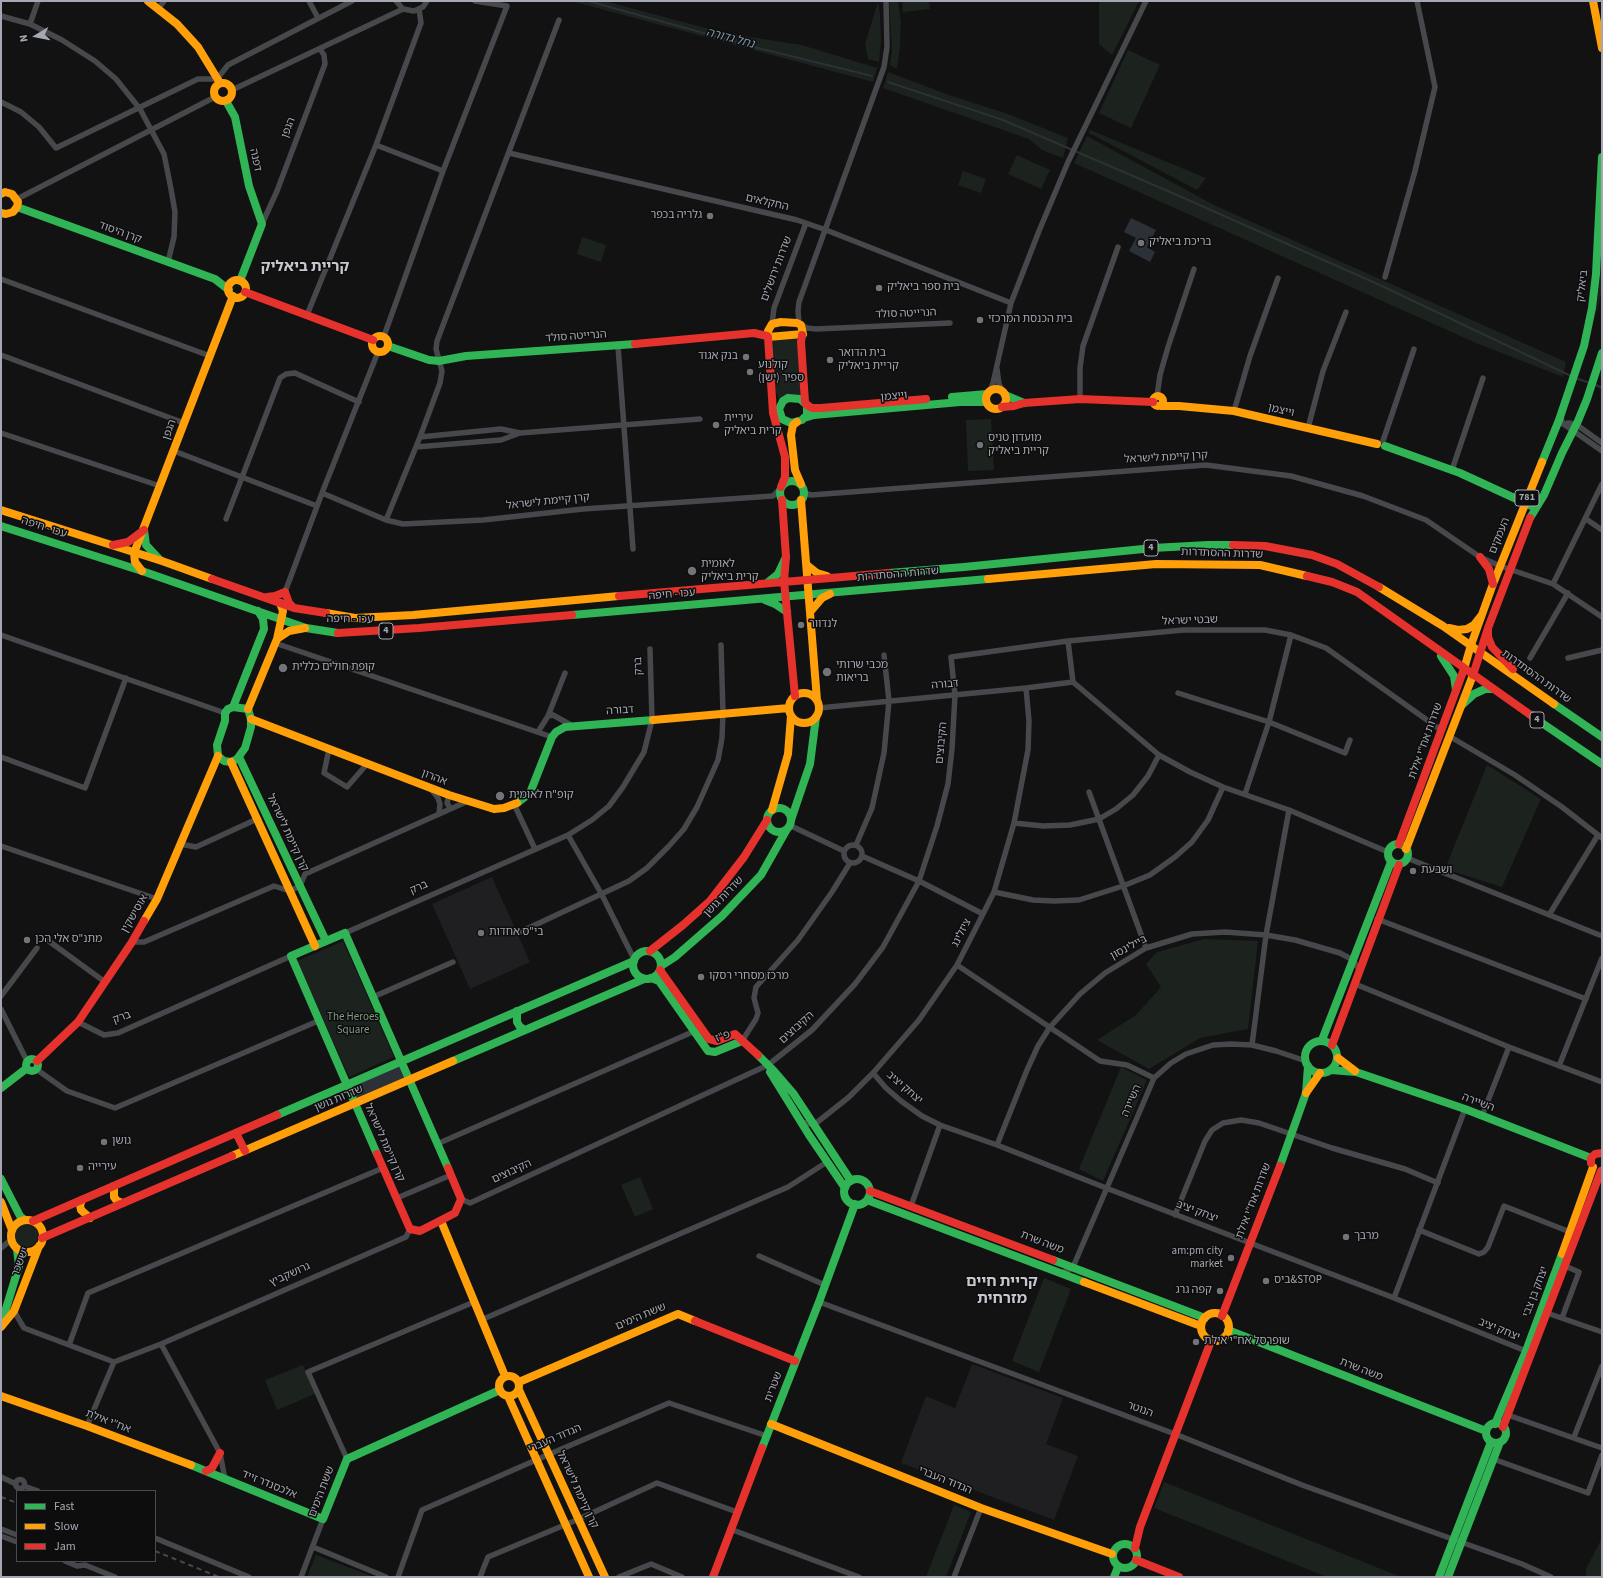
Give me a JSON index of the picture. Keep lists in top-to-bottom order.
{
  "streets": {
    "main road": [
      "הגפן",
      "דפנה",
      "קרן היסוד",
      "ביאליק",
      "הנרייטה סולד",
      "וייצמן",
      "קרן קיימת לישראל",
      "781",
      "עכו - חיפה",
      "העמקים",
      "4",
      "שדרות ההסתדרות",
      "ברק",
      "דבורה",
      "שדרות אח\"י אילת",
      "אהרון",
      "שדרות גושן",
      "אוסישקין",
      "פ\"ז",
      "השיירה",
      "משה שרת",
      "יששכר",
      "יצחק בן צבי",
      "ששת הימים",
      "שטרית",
      "אח\"י אילת",
      "הגדוד העברי",
      "אלכסנדר זייד"
    ],
    "street": [
      "החקלאים",
      "שדרות ירושלים",
      "שבטי ישראל",
      "הקיבוצים",
      "ציזלינג",
      "ביילינסון",
      "יצחק יציב",
      "גרושקביץ",
      "הנוטר"
    ]
  },
  "crossings": [
    ["הגפן", "דפנה"],
    ["הגפן", "קרן היסוד"],
    ["הגפן", "עכו - חיפה"],
    ["החקלאים", "שדרות ירושלים"],
    ["ביאליק", "העמקים"],
    ["וייצמן", "העמקים"],
    ["קרן קיימת לישראל", "העמקים"],
    ["קרן קיימת לישראל", "ברק"],
    ["קרן קיימת לישראל", "שדרות גושן"],
    ["קרן קיימת לישראל", "גרושקביץ"],
    ["קרן קיימת לישראל", "ששת הימים"],
    ["קרן קיימת לישראל", "הגדוד העברי"],
    ["781", "העמקים"],
    ["עכו - חיפה", "4"],
    ["העמקים", "שדרות ההסתדרות"],
    ["העמקים", "שדרות אח\"י אילת"],
    ["4", "שדרות ההסתדרות"],
    ["שדרות ההסתדרות", "שדרות אח\"י אילת"],
    ["שבטי ישראל", "דבורה"],
    ["שבטי ישראל", "שדרות אח\"י אילת"],
    ["שבטי ישראל", "הקיבוצים"],
    ["ברק", "דבורה"],
    ["ברק", "אוסישקין"],
    ["דבורה", "הקיבוצים"],
    ["דבורה", "שדרות גושן"],
    ["דבורה", "ציזלינג"],
    ["שדרות אח\"י אילת", "יצחק יציב"],
    ["שדרות אח\"י אילת", "השיירה"],
    ["שדרות אח\"י אילת", "משה שרת"],
    ["שדרות גושן", "פ\"ז"],
    ["שדרות גושן", "יששכר"],
    ["ציזלינג", "יצחק יציב"],
    ["ביילינסון", "יצחק יציב"],
    ["יצחק יציב", "השיירה"],
    ["יצחק יציב", "יצחק בן צבי"],
    ["השיירה", "משה שרת"],
    ["משה שרת", "יצחק בן צבי"],
    ["משה שרת", "שטרית"],
    ["ששת הימים", "שטרית"],
    ["ששת הימים", "אלכסנדר זייד"],
    ["שטרית", "הנוטר"],
    ["שטרית", "הגדוד העברי"],
    ["אח\"י אילת", "אלכסנדר זייד"]
  ],
  "districts": ["קריית ביאליק", "קריית חיים מזרחית"],
  "water": ["נחל גדורה"],
  "parks": ["The Heroes Square"],
  "places": [
    "גלריה בכפר",
    "בריכת ביאליק",
    "בית ספר ביאליק",
    "בית הכנסת המרכזי",
    "בנק אגוד",
    "בית הדואר קריית ביאליק",
    "קולנוע ספיר (ישן)",
    "עיריית קרית ביאליק",
    "מועדון טניס קריית ביאליק",
    "לאומית קרית ביאליק",
    "לנדוור",
    "קופת חולים כללית",
    "מכבי שרותי בריאות",
    "קופ\"ח לאומית",
    "ושבעת",
    "בי\"ס אחדות",
    "מתנ\"ס אלי הכן",
    "מרכז מסחרי רסקו",
    "גושן",
    "עירייה",
    "מרבך",
    "am:pm city market",
    "ביס&STOP",
    "קפה גרג",
    "שופרסל אח\"י אילת"
  ],
  "legend": ["Fast", "Slow", "Jam"],
  "north": "left"
}
